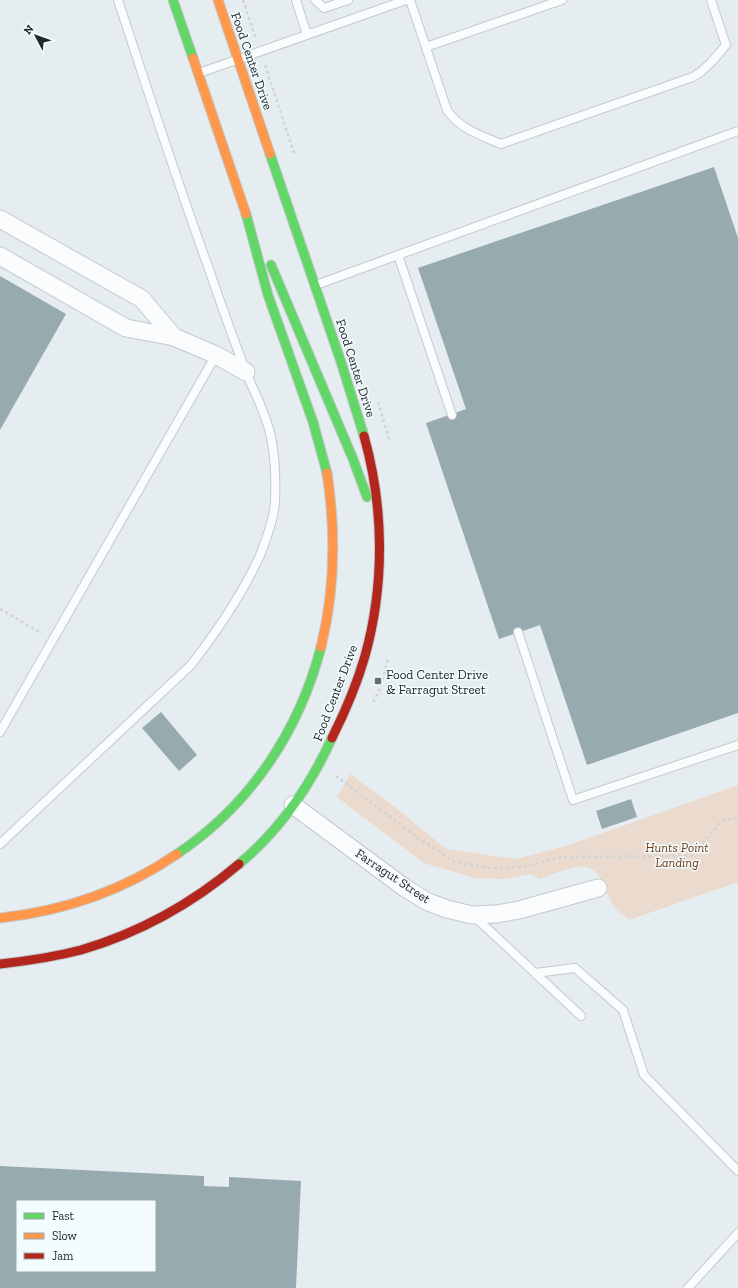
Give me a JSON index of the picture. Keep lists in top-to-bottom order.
{
  "streets": {
    "main road": ["Food Center Drive"],
    "street": ["Farragut Street"]
  },
  "crossings": [
    ["Food Center Drive", "Farragut Street"]
  ],
  "parks": ["Hunts Point Landing"],
  "places": {
    "transit": ["Food Center Drive & Farragut Street"]
  },
  "legend": ["Fast", "Slow", "Jam"],
  "north": "top left"
}
